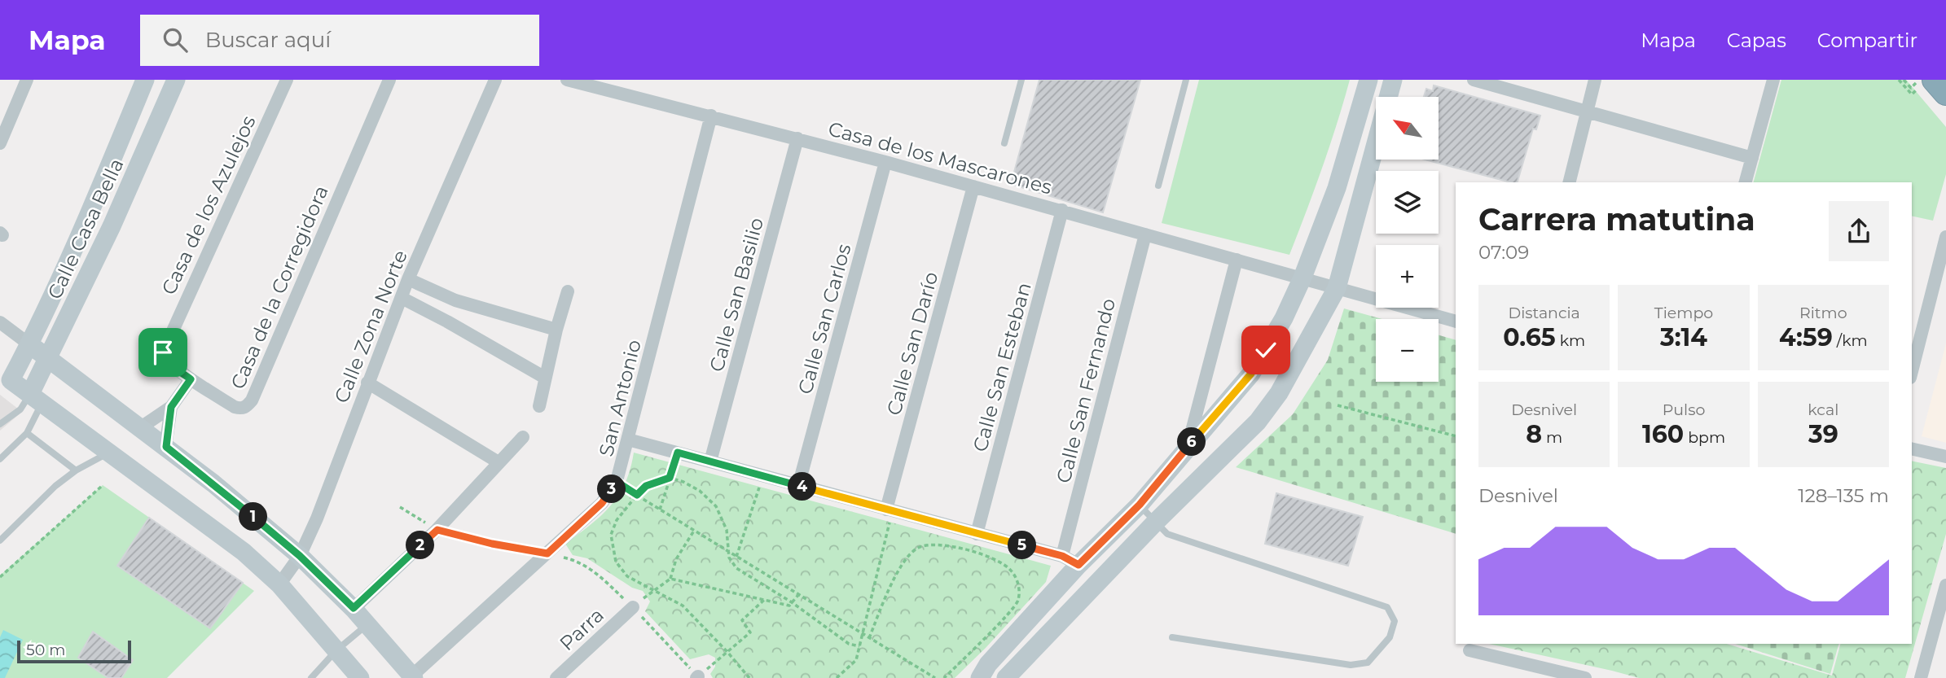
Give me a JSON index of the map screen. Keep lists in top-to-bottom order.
{
  "streets": {
    "street": [
      "Casa de los Mascarones",
      "Casa de los Azulejos",
      "Calle Casa Bella",
      "Casa de la Corregidora",
      "Calle San Basilio",
      "Calle San Carlos",
      "Calle Zona Norte",
      "Calle San Darío",
      "Calle San Esteban",
      "Calle San Fernando",
      "San Antonio",
      "Parra"
    ]
  },
  "crossings": [
    ["Casa de los Mascarones", "Calle San Basilio"],
    ["Casa de los Mascarones", "Calle San Carlos"],
    ["Casa de los Mascarones", "Calle San Darío"],
    ["Casa de los Mascarones", "Calle San Esteban"],
    ["Casa de los Mascarones", "Calle San Fernando"],
    ["Casa de los Mascarones", "San Antonio"],
    ["Casa de los Azulejos", "Casa de la Corregidora"]
  ],
  "scale_bar": "50 m",
  "north": "top left",
  "page": {
    "header": "Mapa",
    "search": "Buscar aquí",
    "nav": ["Mapa", "Capas", "Compartir"],
    "map_buttons": ["+", "−"],
    "heading": ["Carrera matutina", "07:09"],
    "stats": [
      ["Distancia", "0.65 km"],
      ["Tiempo", "3:14"],
      ["Ritmo", "4:59 /km"],
      ["Desnivel", "8 m"],
      ["Pulso", "160 bpm"],
      ["kcal", "39"]
    ],
    "pins": [
      "6",
      "4",
      "3",
      "1",
      "2",
      "5"
    ],
    "chart": ["Desnivel", "128–135 m"],
    "scale": "50 m"
  }
}
